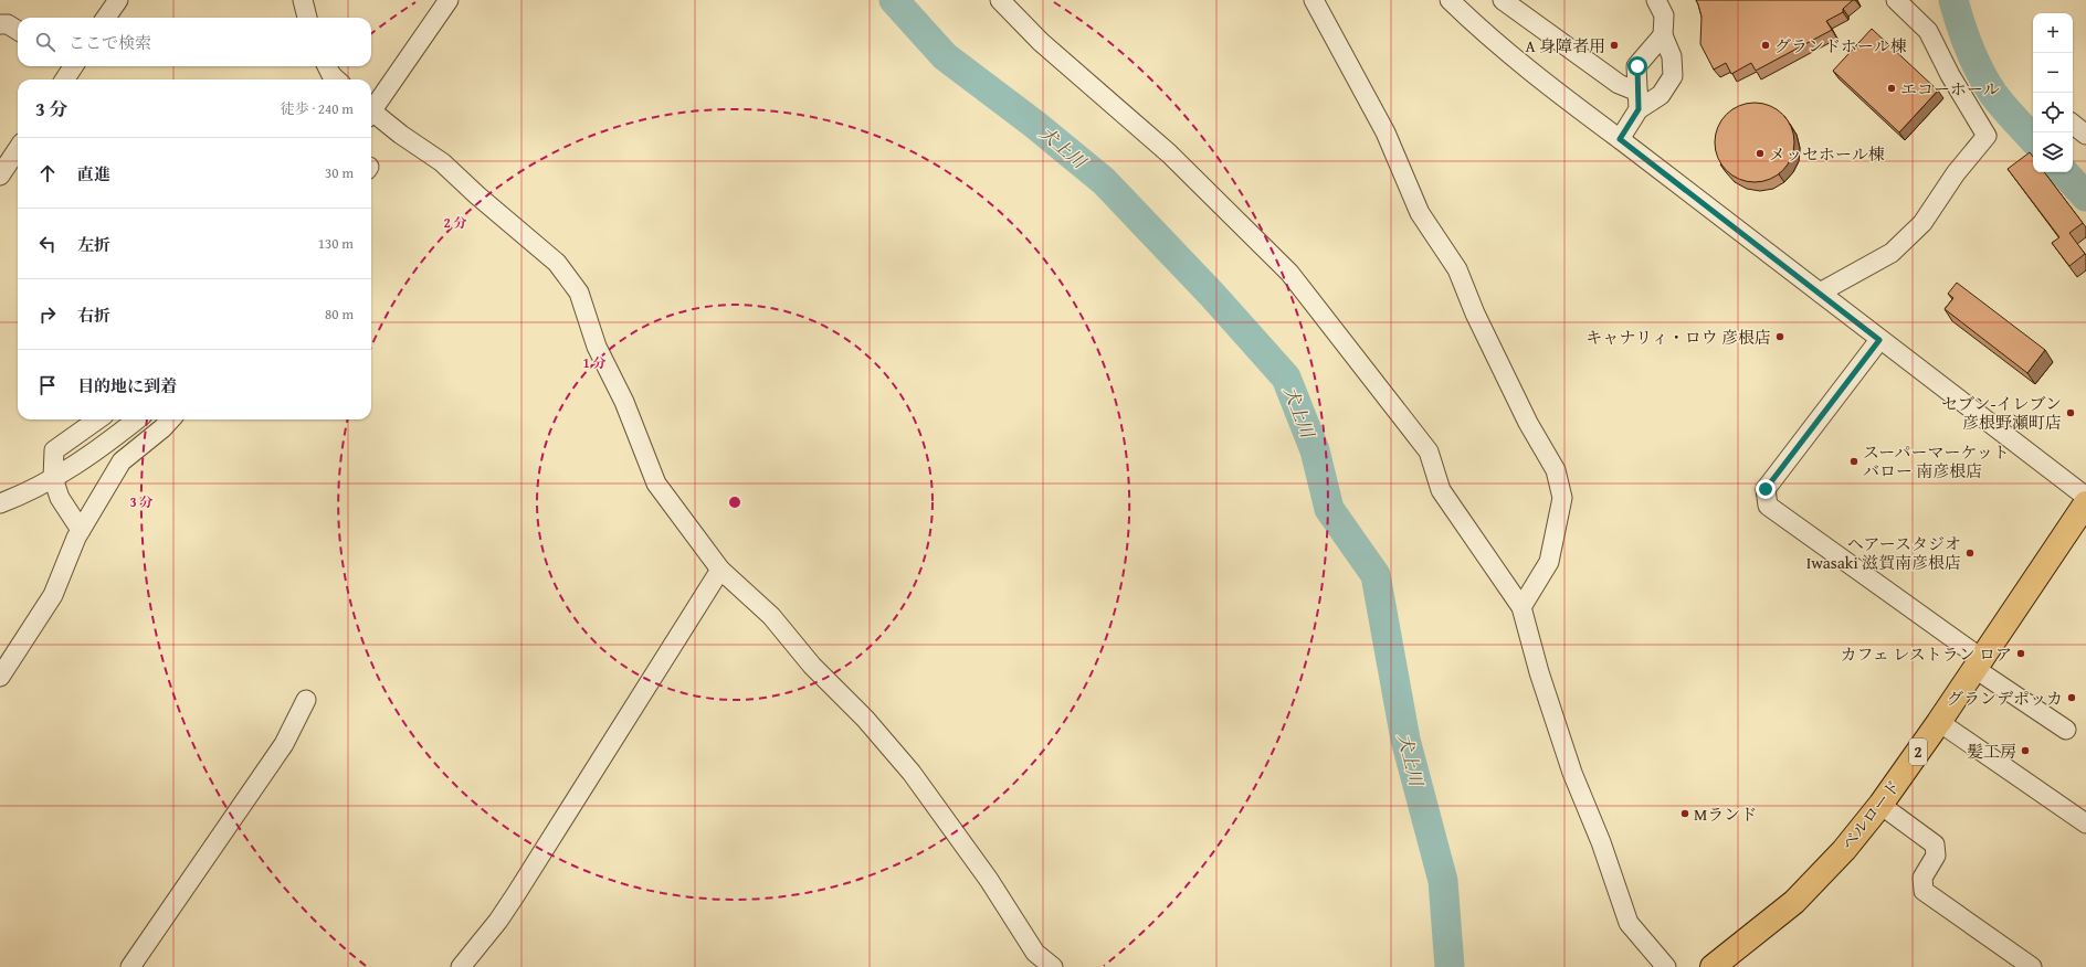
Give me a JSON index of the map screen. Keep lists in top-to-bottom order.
{
  "streets": {
    "main road": ["2", "ベルロード"]
  },
  "water": ["犬上川"],
  "places": [
    "A 身障者用",
    "グランドホール棟",
    "エコーホール",
    "メッセホール棟",
    "キャナリィ・ロウ 彦根店",
    "セブン-イレブン 彦根野瀬町店",
    "スーパーマーケット バロー 南彦根店",
    "ヘアースタジオ Iwasaki 滋賀南彦根店",
    "カフェ レストラン ロア",
    "グランデポッカ",
    "髪工房",
    "Mランド"
  ],
  "page": {
    "map_buttons": ["+", "−"],
    "search": "ここで検索",
    "heading": ["3 分", "徒歩 · 240 m"],
    "list": [
      ["直進", "30 m"],
      ["左折", "130 m"],
      ["右折", "80 m"],
      "目的地に到着"
    ]
  },
  "rings": ["2 分", "1 分", "3 分"]
}
